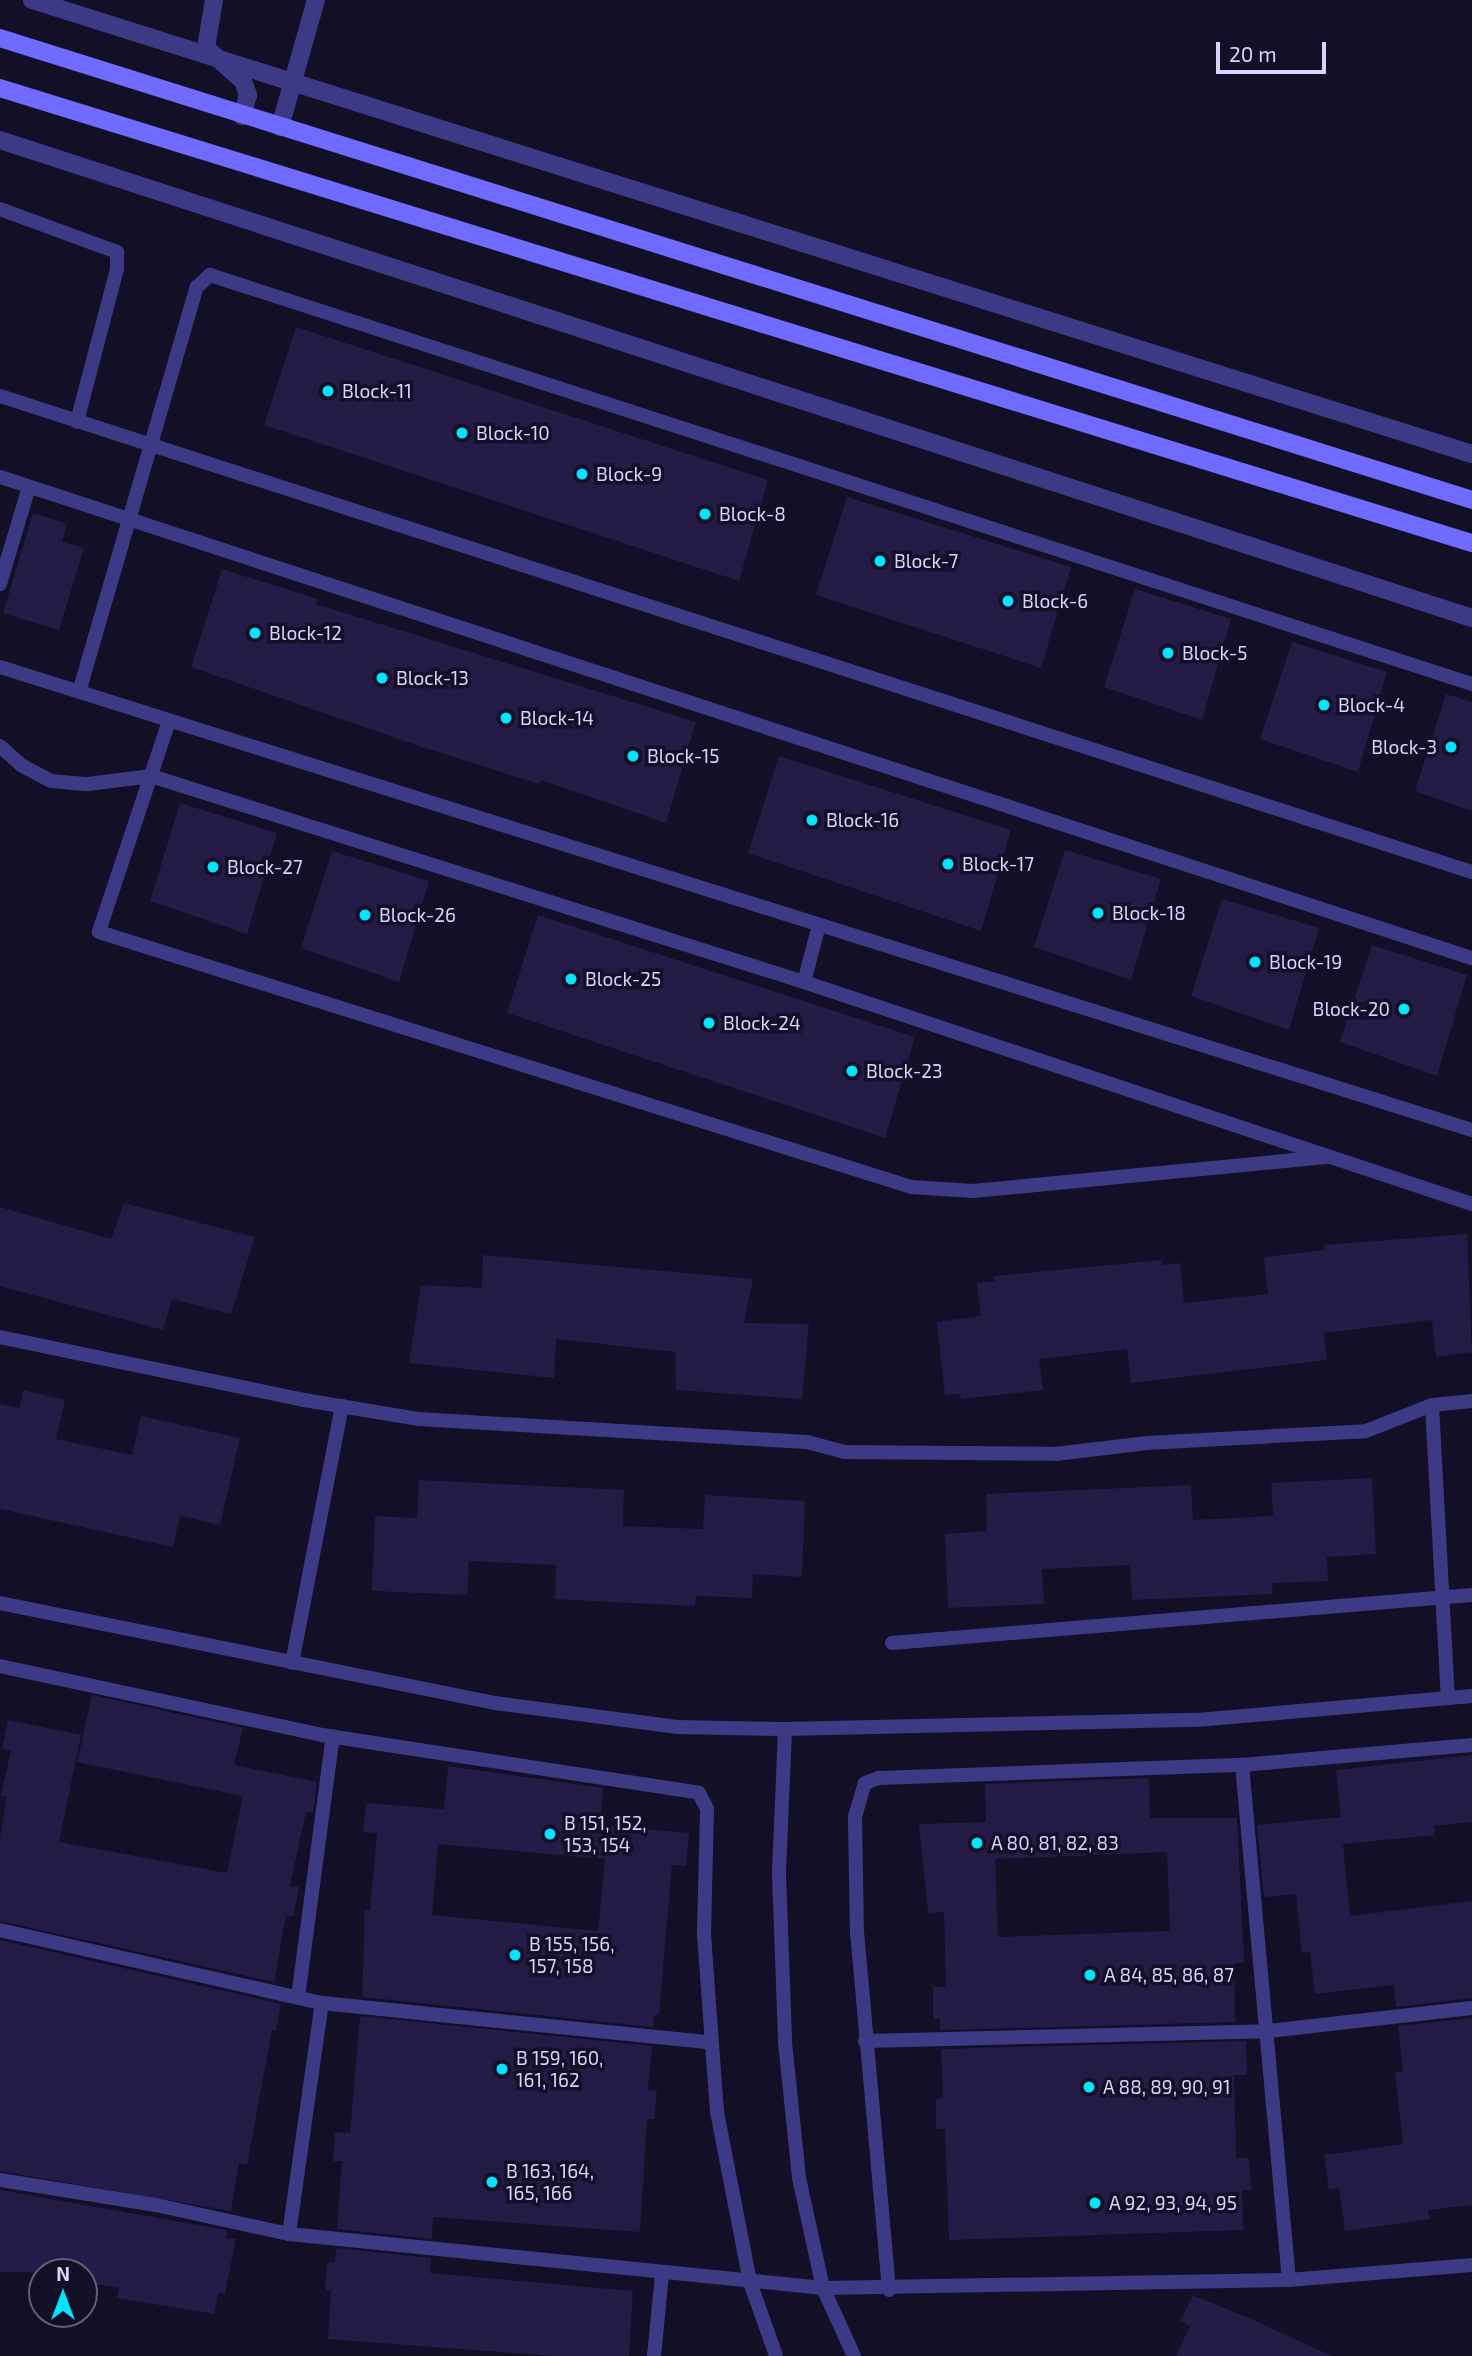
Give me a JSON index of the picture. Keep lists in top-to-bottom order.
{
  "places": [
    "Block-11",
    "Block-10",
    "Block-9",
    "Block-8",
    "Block-7",
    "Block-6",
    "Block-12",
    "Block-5",
    "Block-13",
    "Block-4",
    "Block-14",
    "Block-3",
    "Block-15",
    "Block-16",
    "Block-17",
    "Block-27",
    "Block-18",
    "Block-26",
    "Block-19",
    "Block-25",
    "Block-20",
    "Block-24",
    "Block-23",
    "B 151, 152, 153, 154",
    "A 80, 81, 82, 83",
    "B 155, 156, 157, 158",
    "A 84, 85, 86, 87",
    "B 159, 160, 161, 162",
    "A 88, 89, 90, 91",
    "B 163, 164, 165, 166",
    "A 92, 93, 94, 95"
  ],
  "scale_bar": "20 m",
  "north": "top"
}
